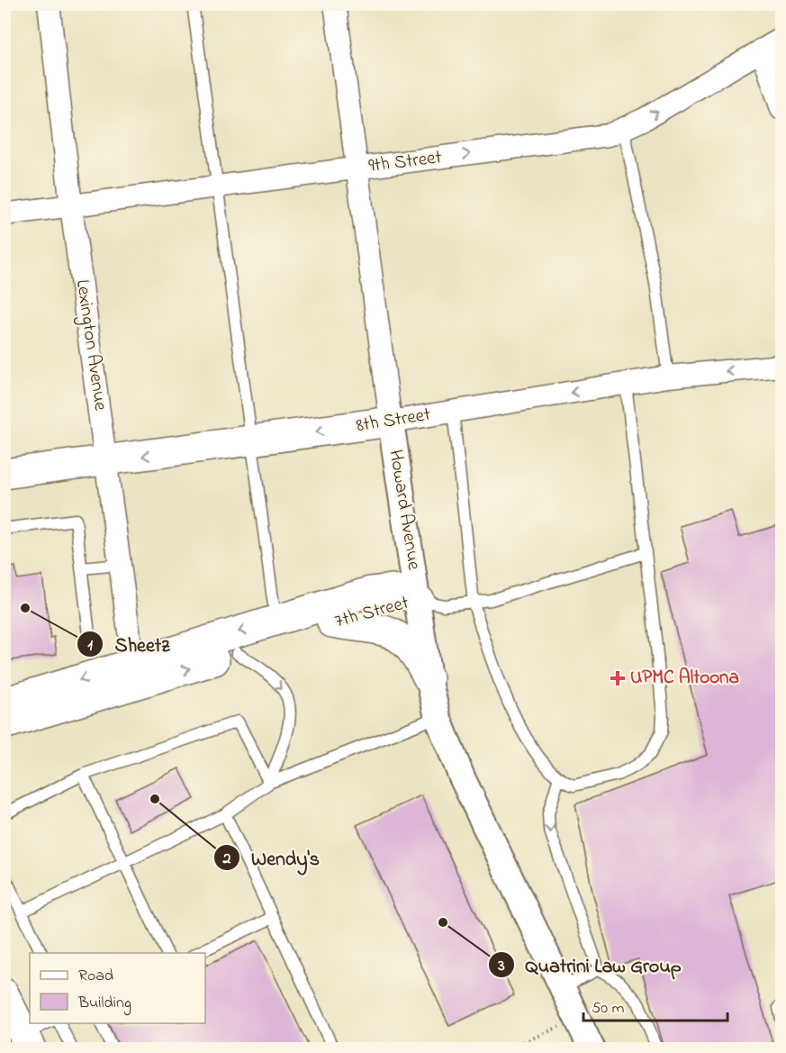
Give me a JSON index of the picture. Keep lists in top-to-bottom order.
{
  "streets": {
    "main road": ["8th Street", "7th Street"],
    "street": ["9th Street", "Lexington Avenue", "Howard Avenue"]
  },
  "crossings": [
    ["9th Street", "Lexington Avenue"],
    ["9th Street", "Howard Avenue"],
    ["Lexington Avenue", "8th Street"],
    ["Lexington Avenue", "7th Street"],
    ["8th Street", "Howard Avenue"],
    ["Howard Avenue", "7th Street"]
  ],
  "one_way": ["9th Street", "8th Street"],
  "places": {
    "other": ["Sheetz", "Wendy's", "Quatrini Law Group"],
    "health": ["UPMC Altoona"]
  },
  "legend": ["Road", "Building"],
  "scale_bar": "50 m"
}
